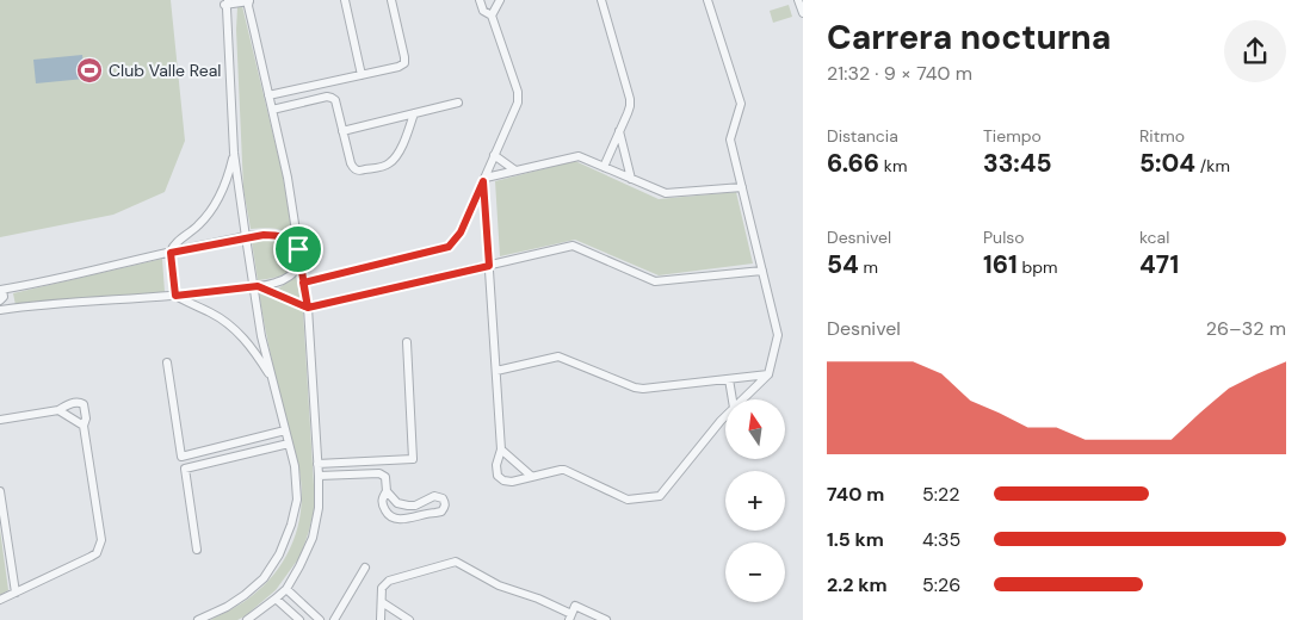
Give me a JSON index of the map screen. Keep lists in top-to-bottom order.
{
  "places": {
    "sports": ["Club Valle Real"]
  },
  "north": "top",
  "page": {
    "heading": ["Carrera nocturna", "21:32 · 9 × 740 m"],
    "stats": [
      ["Distancia", "6.66 km"],
      ["Tiempo", "33:45"],
      ["Ritmo", "5:04 /km"],
      ["Desnivel", "54 m"],
      ["Pulso", "161 bpm"],
      ["kcal", "471"]
    ],
    "chart": ["Desnivel", "26–32 m"],
    "map_buttons": ["+", "−"],
    "list": [
      {
        "name": "740 m",
        "note": "5:22"
      },
      {
        "name": "1.5 km",
        "note": "4:35"
      },
      {
        "name": "2.2 km",
        "note": "5:26"
      }
    ]
  }
}
